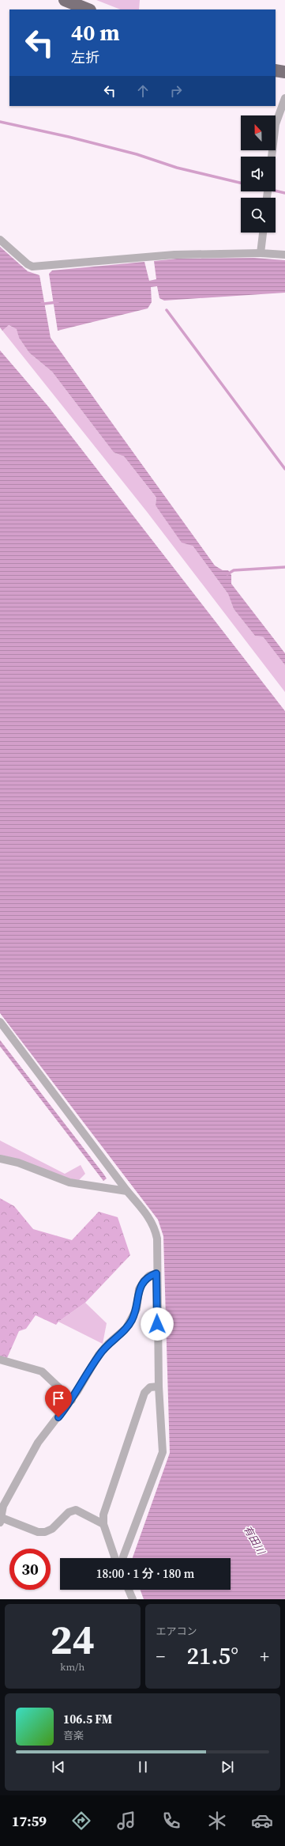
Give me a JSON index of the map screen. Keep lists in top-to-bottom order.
{
  "water": ["有田川"],
  "north": "top",
  "page": {
    "turn": ["40 m", "左折"],
    "limit": "30",
    "trip": "18:00 · 1 分 · 180 m",
    "tile": [
      ["24", "km/h"],
      "エアコン"
    ],
    "heat": ["−", "21.5°", "+"],
    "song": ["106.5 FM", "音楽"],
    "tabs": "17:59"
  }
}
